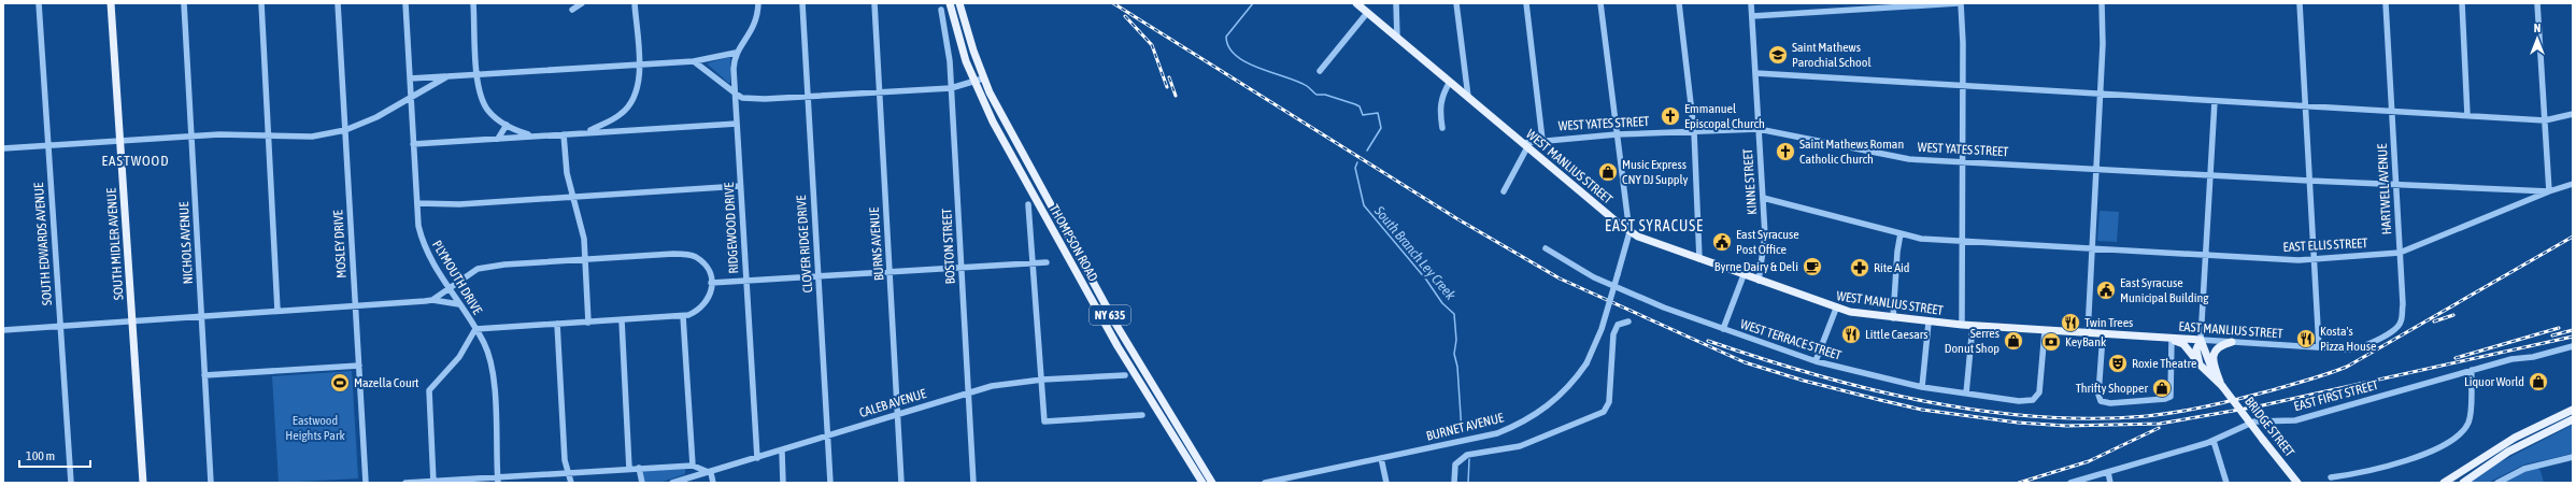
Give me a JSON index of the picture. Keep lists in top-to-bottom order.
{
  "streets": {
    "main road": [
      "WEST MANLIUS STREET",
      "THOMPSON ROAD",
      "SOUTH MIDLER AVENUE",
      "NY 635",
      "EAST MANLIUS STREET",
      "BRIDGE STREET"
    ],
    "street": [
      "WEST YATES STREET",
      "KINNE STREET",
      "HARTWELL AVENUE",
      "RIDGEWOOD DRIVE",
      "NICHOLS AVENUE",
      "SOUTH EDWARDS AVENUE",
      "MOSLEY DRIVE",
      "CLOVER RIDGE DRIVE",
      "BURNS AVENUE",
      "EAST ELLIS STREET",
      "BOSTON STREET",
      "PLYMOUTH DRIVE",
      "WEST TERRACE STREET",
      "EAST FIRST STREET",
      "CALEB AVENUE",
      "BURNET AVENUE"
    ]
  },
  "crossings": [
    ["WEST YATES STREET", "WEST MANLIUS STREET"],
    ["WEST YATES STREET", "KINNE STREET"],
    ["WEST YATES STREET", "HARTWELL AVENUE"],
    ["WEST YATES STREET", "EAST ELLIS STREET"],
    ["WEST MANLIUS STREET", "KINNE STREET"],
    ["WEST MANLIUS STREET", "EAST MANLIUS STREET"],
    ["WEST MANLIUS STREET", "WEST TERRACE STREET"],
    ["WEST MANLIUS STREET", "BURNET AVENUE"],
    ["KINNE STREET", "EAST ELLIS STREET"],
    ["HARTWELL AVENUE", "EAST ELLIS STREET"],
    ["HARTWELL AVENUE", "EAST MANLIUS STREET"],
    ["RIDGEWOOD DRIVE", "CALEB AVENUE"],
    ["CLOVER RIDGE DRIVE", "CALEB AVENUE"],
    ["BURNS AVENUE", "CALEB AVENUE"],
    ["BOSTON STREET", "CALEB AVENUE"],
    ["EAST MANLIUS STREET", "BRIDGE STREET"]
  ],
  "districts": ["EASTWOOD", "EAST SYRACUSE"],
  "water": ["South Branch Ley Creek"],
  "parks": ["Eastwood Heights Park"],
  "places": {
    "school or university": ["Saint Mathews Parochial School"],
    "church": ["Emmanuel Episcopal Church", "Saint Mathews Roman Catholic Church"],
    "shop": [
      "Music Express CNY DJ Supply",
      "Serres Donut Shop",
      "Liquor World",
      "Thrifty Shopper"
    ],
    "public building": ["East Syracuse Post Office", "East Syracuse Municipal Building"],
    "cafe": ["Byrne Dairy & Deli"],
    "pharmacy": ["Rite Aid"],
    "restaurant": ["Twin Trees", "Little Caesars", "Kosta's Pizza House"],
    "bank": ["KeyBank"],
    "theatre": ["Roxie Theatre"],
    "sports": ["Mazella Court"]
  },
  "scale_bar": "100 m",
  "north": "top"
}
